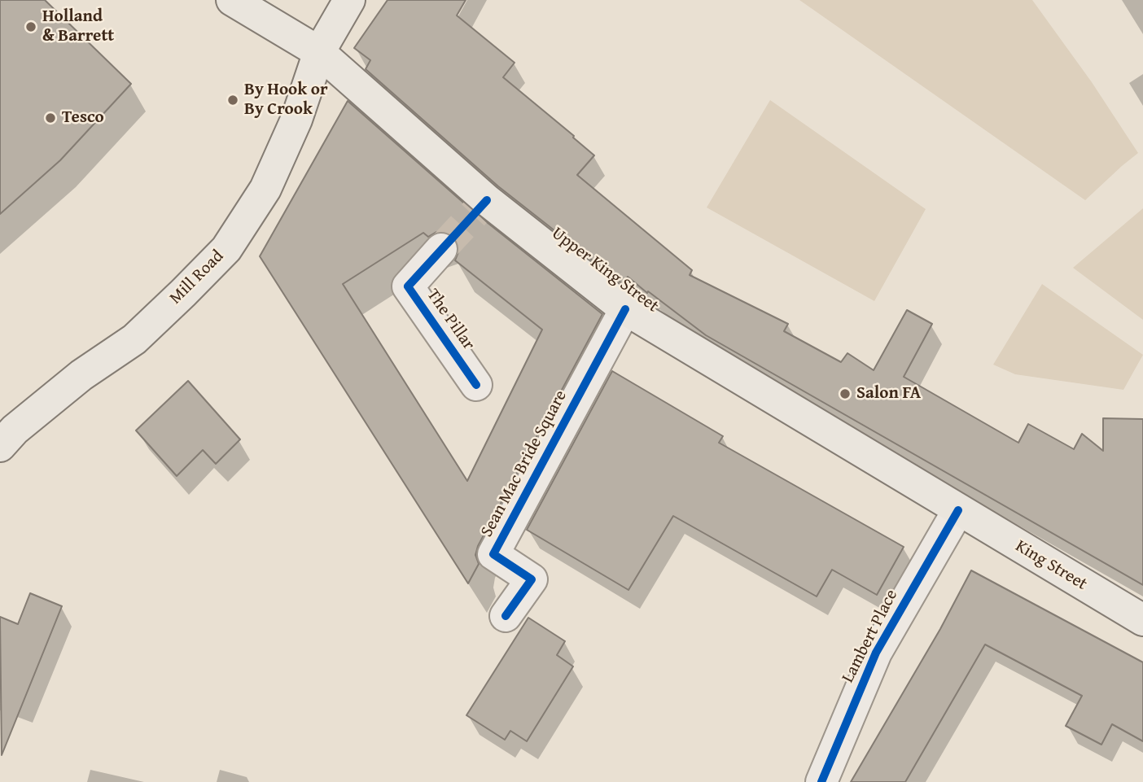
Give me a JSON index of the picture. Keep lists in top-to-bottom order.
{
  "streets": {
    "main road": ["Upper King Street", "Mill Road", "King Street"],
    "street": ["The Pillar", "Sean Mac Bride Square", "Lambert Place"]
  },
  "crossings": [
    ["Upper King Street", "Mill Road"],
    ["Upper King Street", "Sean Mac Bride Square"],
    ["Upper King Street", "King Street"],
    ["Upper King Street", "Lambert Place"],
    ["King Street", "Lambert Place"]
  ],
  "places": [
    "Holland & Barrett",
    "By Hook or By Crook",
    "Tesco",
    "Salon FA"
  ]
}
